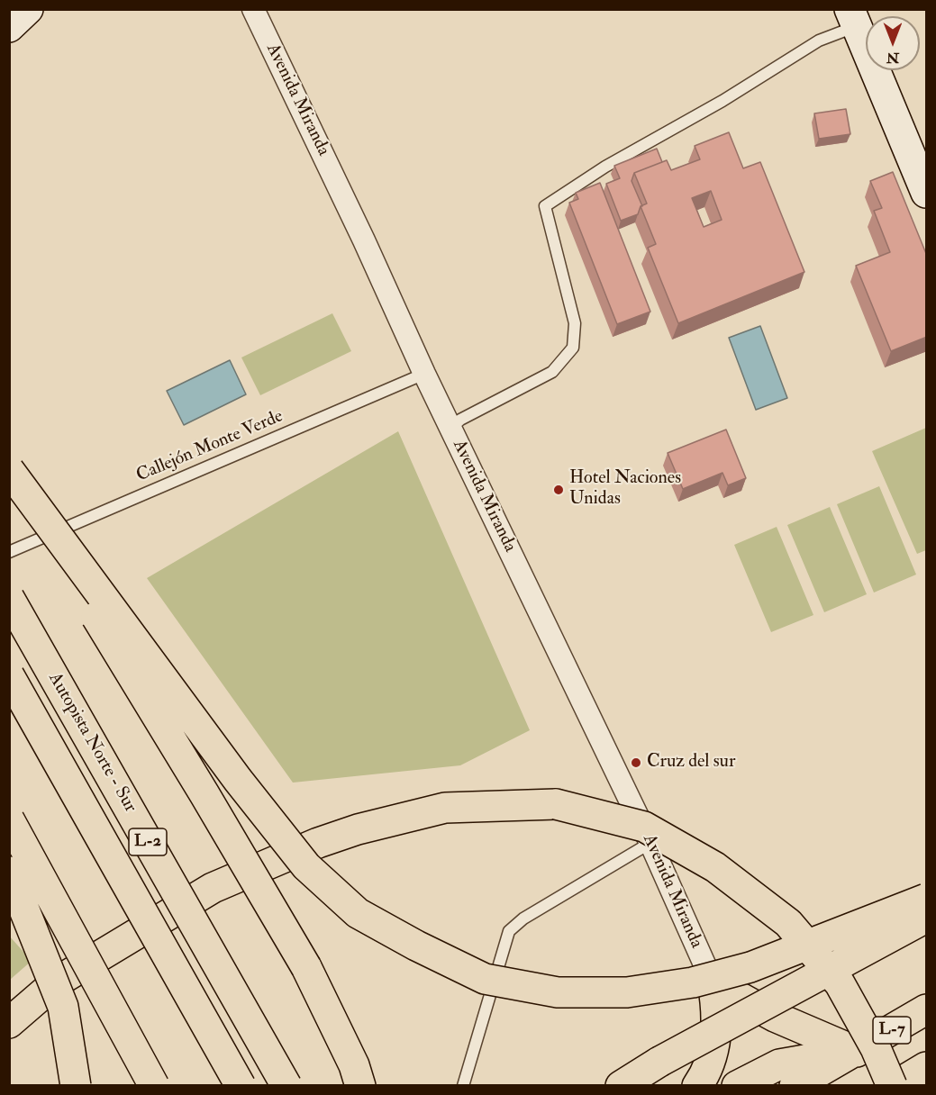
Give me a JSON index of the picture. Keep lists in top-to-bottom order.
{
  "streets": {
    "highway": ["Autopista Norte - Sur", "L-2", "L-7"],
    "street": ["Avenida Miranda"],
    "lane": ["Callejón Monte Verde"]
  },
  "crossings": [
    ["Avenida Miranda", "Callejón Monte Verde"]
  ],
  "places": ["Hotel Naciones Unidas", "Cruz del sur"],
  "north": "bottom"
}
